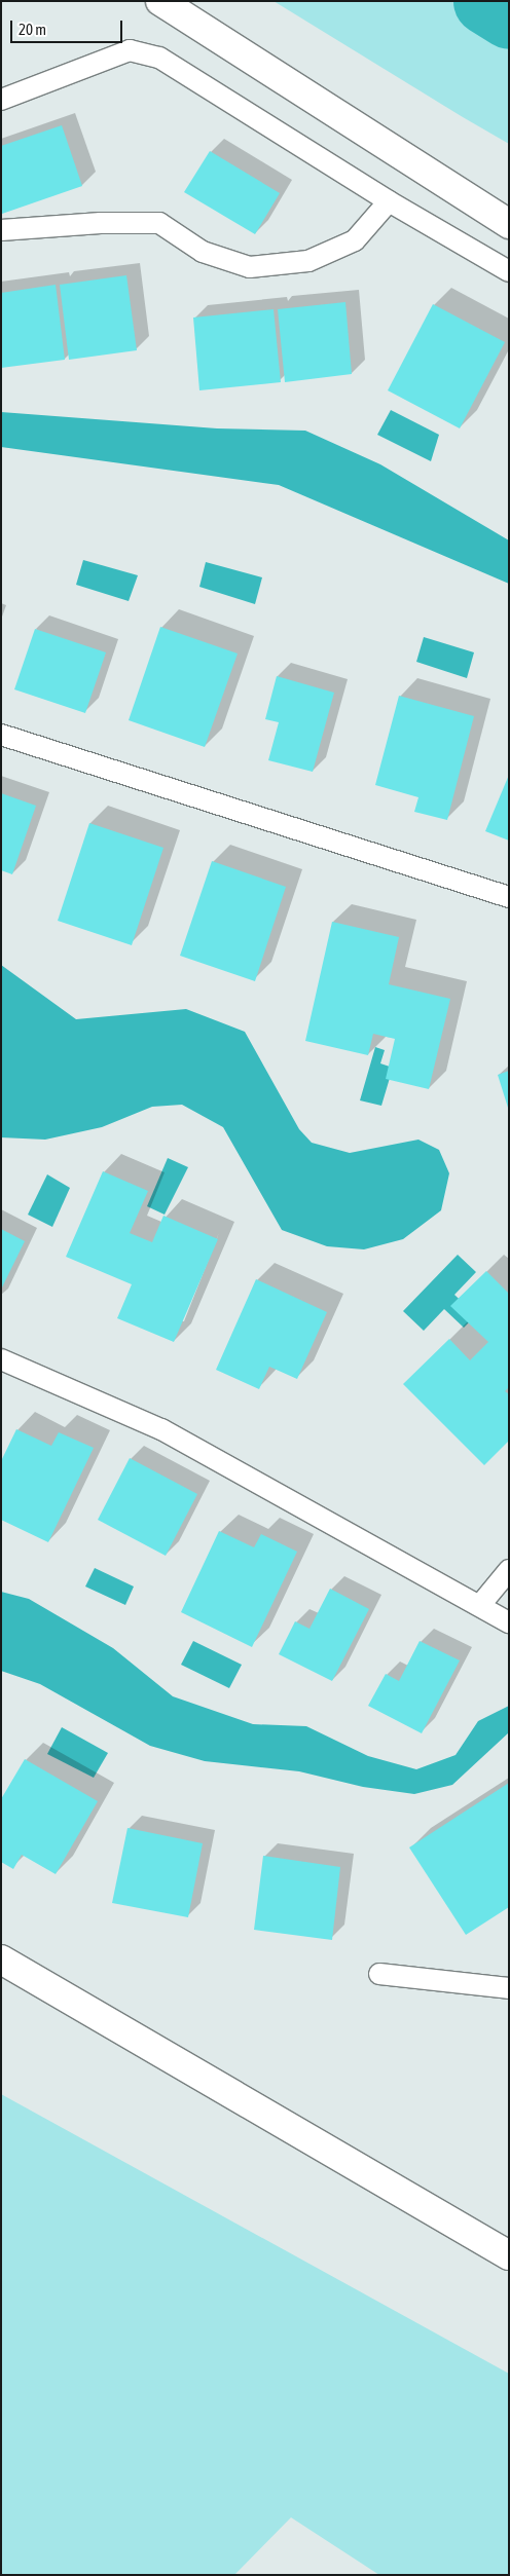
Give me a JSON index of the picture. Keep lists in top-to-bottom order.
{
  "scale_bar": "20 m"
}
